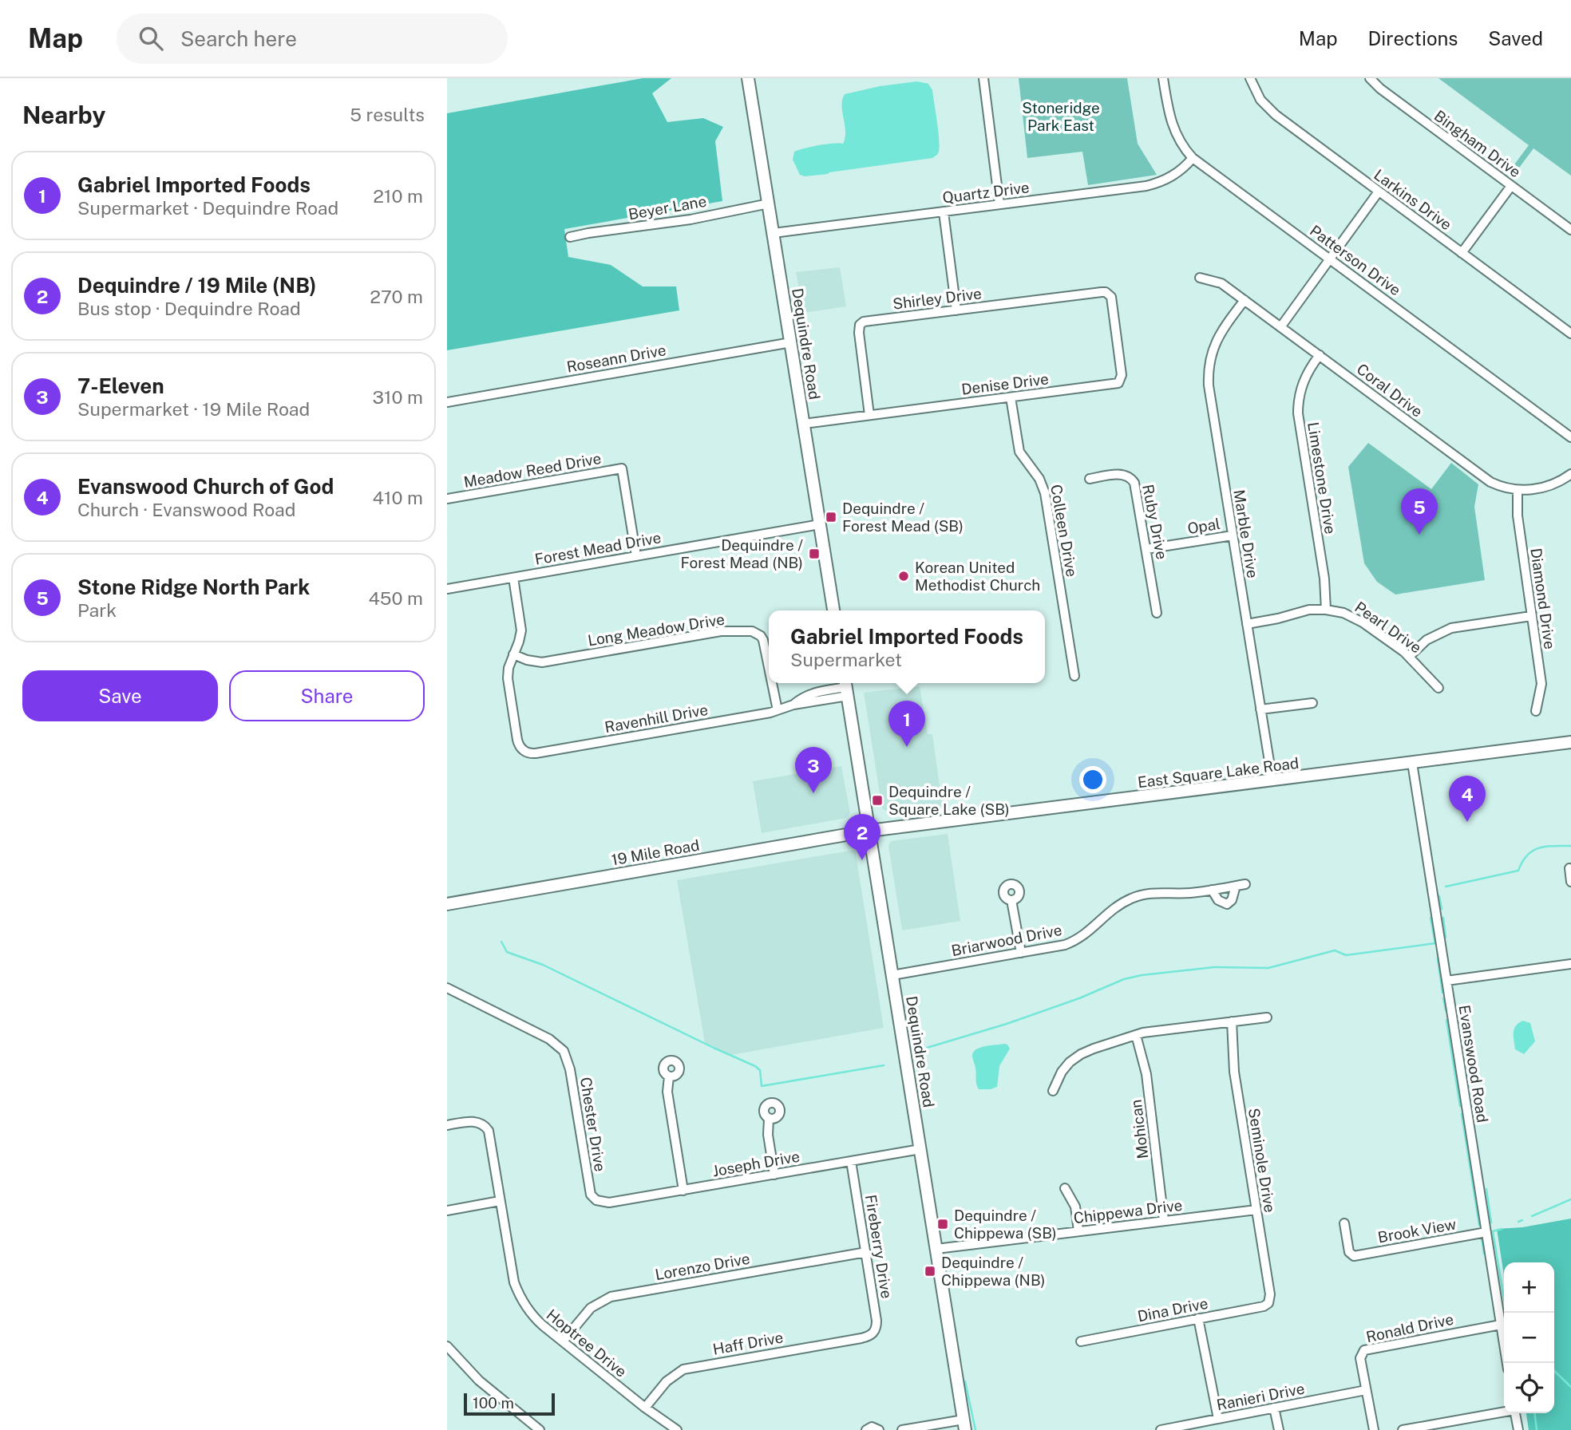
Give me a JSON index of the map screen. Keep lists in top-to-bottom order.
{
  "streets": {
    "main road": ["Dequindre Road", "East Square Lake Road", "19 Mile Road"],
    "street": [
      "Bingham Drive",
      "Quartz Drive",
      "Larkins Drive",
      "Beyer Lane",
      "Patterson Drive",
      "Shirley Drive",
      "Roseann Drive",
      "Denise Drive",
      "Coral Drive",
      "Meadow Reed Drive",
      "Limestone Drive",
      "Ruby Drive",
      "Opal",
      "Colleen Drive",
      "Marble Drive",
      "Forest Mead Drive",
      "Diamond Drive",
      "Pearl Drive",
      "Long Meadow Drive",
      "Ravenhill Drive",
      "Briarwood Drive",
      "Evanswood Road",
      "Chester Drive",
      "Mohican",
      "Seminole Drive",
      "Joseph Drive",
      "Chippewa Drive",
      "Brook View",
      "Fireberry Drive",
      "Lorenzo Drive",
      "Dina Drive",
      "Ronald Drive",
      "Hoptree Drive",
      "Haff Drive",
      "Ranieri Drive"
    ]
  },
  "crossings": [
    ["Quartz Drive", "Patterson Drive"],
    ["Quartz Drive", "Dequindre Road"],
    ["Beyer Lane", "Dequindre Road"],
    ["Shirley Drive", "Denise Drive"],
    ["Dequindre Road", "Roseann Drive"],
    ["Dequindre Road", "Denise Drive"],
    ["Dequindre Road", "Forest Mead Drive"],
    ["Dequindre Road", "Ravenhill Drive"],
    ["Dequindre Road", "East Square Lake Road"],
    ["Dequindre Road", "19 Mile Road"],
    ["Dequindre Road", "Briarwood Drive"],
    ["Dequindre Road", "Joseph Drive"],
    ["Dequindre Road", "Chippewa Drive"],
    ["Denise Drive", "Colleen Drive"],
    ["Coral Drive", "Limestone Drive"],
    ["Coral Drive", "Marble Drive"],
    ["Coral Drive", "Diamond Drive"],
    ["Meadow Reed Drive", "Forest Mead Drive"],
    ["Limestone Drive", "Pearl Drive"],
    ["Ruby Drive", "Opal"],
    ["Opal", "Marble Drive"],
    ["Marble Drive", "Pearl Drive"],
    ["Marble Drive", "East Square Lake Road"],
    ["Long Meadow Drive", "Ravenhill Drive"],
    ["East Square Lake Road", "19 Mile Road"],
    ["East Square Lake Road", "Evanswood Road"],
    ["Evanswood Road", "Brook View"],
    ["Evanswood Road", "Ronald Drive"],
    ["Chester Drive", "Joseph Drive"],
    ["Mohican", "Chippewa Drive"],
    ["Seminole Drive", "Chippewa Drive"],
    ["Seminole Drive", "Dina Drive"],
    ["Joseph Drive", "Fireberry Drive"],
    ["Fireberry Drive", "Lorenzo Drive"],
    ["Fireberry Drive", "Haff Drive"],
    ["Lorenzo Drive", "Hoptree Drive"],
    ["Ronald Drive", "Ranieri Drive"],
    ["Hoptree Drive", "Haff Drive"]
  ],
  "parks": ["Stoneridge Park East"],
  "places": {
    "transit": [
      "Dequindre / Forest Mead (SB)",
      "Dequindre / Forest Mead (NB)",
      "Dequindre / Square Lake (SB)",
      "Dequindre / Chippewa (SB)",
      "Dequindre / Chippewa (NB)"
    ],
    "other": ["Korean United Methodist Church"]
  },
  "scale_bar": "100 m",
  "page": {
    "header": "Map",
    "search": "Search here",
    "nav": ["Map", "Directions", "Saved"],
    "heading": ["Nearby", "5 results"],
    "list": [
      {
        "mark": "1",
        "name": "Gabriel Imported Foods",
        "note": "Supermarket · Dequindre Road",
        "value": "210 m"
      },
      {
        "mark": "2",
        "name": "Dequindre / 19 Mile (NB)",
        "note": "Bus stop · Dequindre Road",
        "value": "270 m"
      },
      {
        "mark": "3",
        "name": "7-Eleven",
        "note": "Supermarket · 19 Mile Road",
        "value": "310 m"
      },
      {
        "mark": "4",
        "name": "Evanswood Church of God",
        "note": "Church · Evanswood Road",
        "value": "410 m"
      },
      {
        "mark": "5",
        "name": "Stone Ridge North Park",
        "note": "Park",
        "value": "450 m"
      }
    ],
    "pins": [
      "5",
      "1",
      "3",
      "4",
      "2"
    ],
    "popup": ["Gabriel Imported Foods", "Supermarket"],
    "buttons": ["Save", "Share"],
    "map_buttons": ["+", "−"],
    "scale": "100 m"
  }
}
